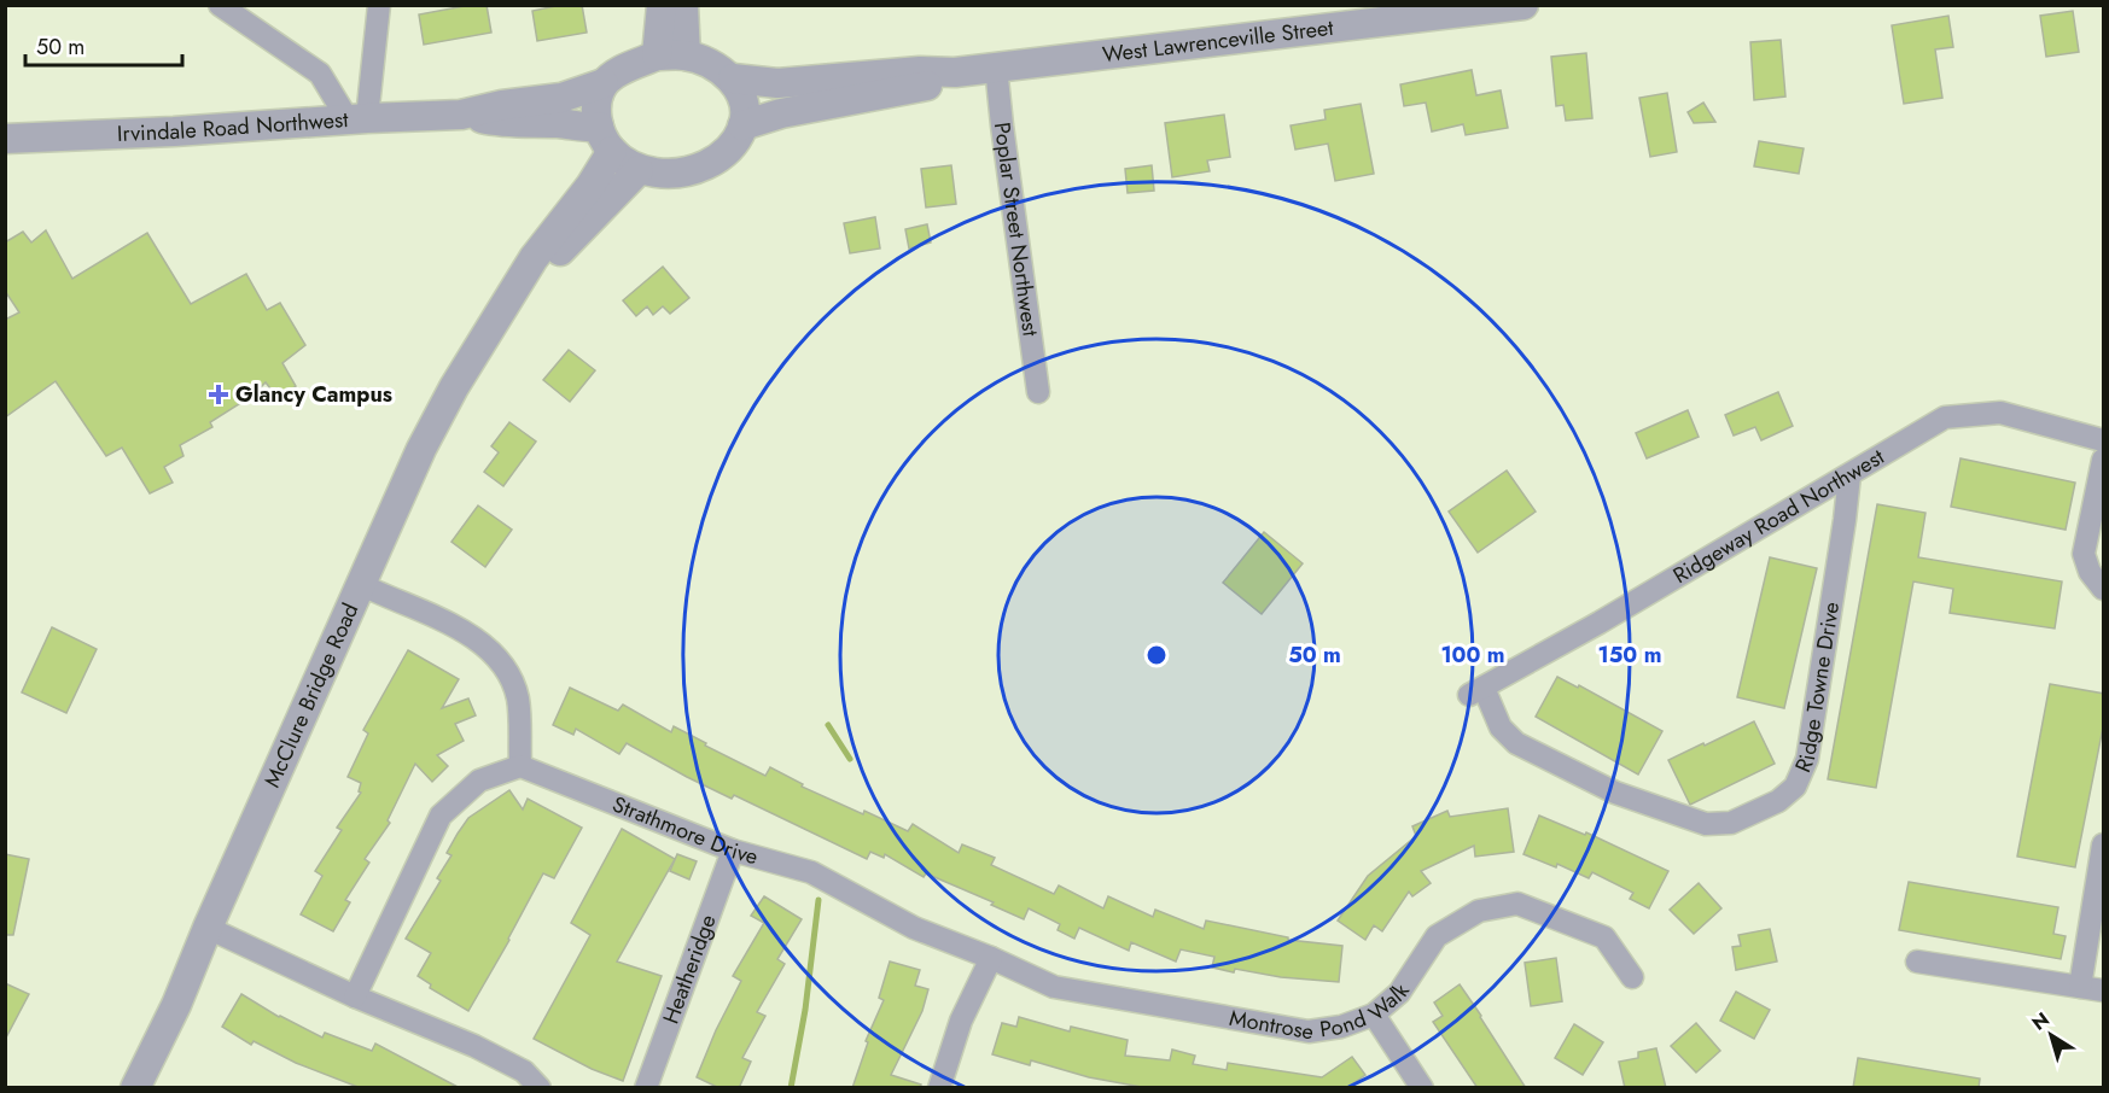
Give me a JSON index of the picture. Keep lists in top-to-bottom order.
{
  "streets": {
    "street": [
      "West Lawrenceville Street",
      "Irvindale Road Northwest",
      "Poplar Street Northwest",
      "Ridgeway Road Northwest",
      "Ridge Towne Drive",
      "McClure Bridge Road",
      "Strathmore Drive",
      "Heatheridge",
      "Montrose Pond Walk"
    ]
  },
  "crossings": [
    ["West Lawrenceville Street", "Irvindale Road Northwest"],
    ["West Lawrenceville Street", "Poplar Street Northwest"],
    ["West Lawrenceville Street", "McClure Bridge Road"],
    ["Irvindale Road Northwest", "McClure Bridge Road"],
    ["Ridgeway Road Northwest", "Ridge Towne Drive"],
    ["Strathmore Drive", "Heatheridge"],
    ["Strathmore Drive", "Montrose Pond Walk"]
  ],
  "places": {
    "health": ["Glancy Campus"]
  },
  "scale_bar": "50 m",
  "north": "top left",
  "rings": ["50 m", "100 m", "150 m"]
}
